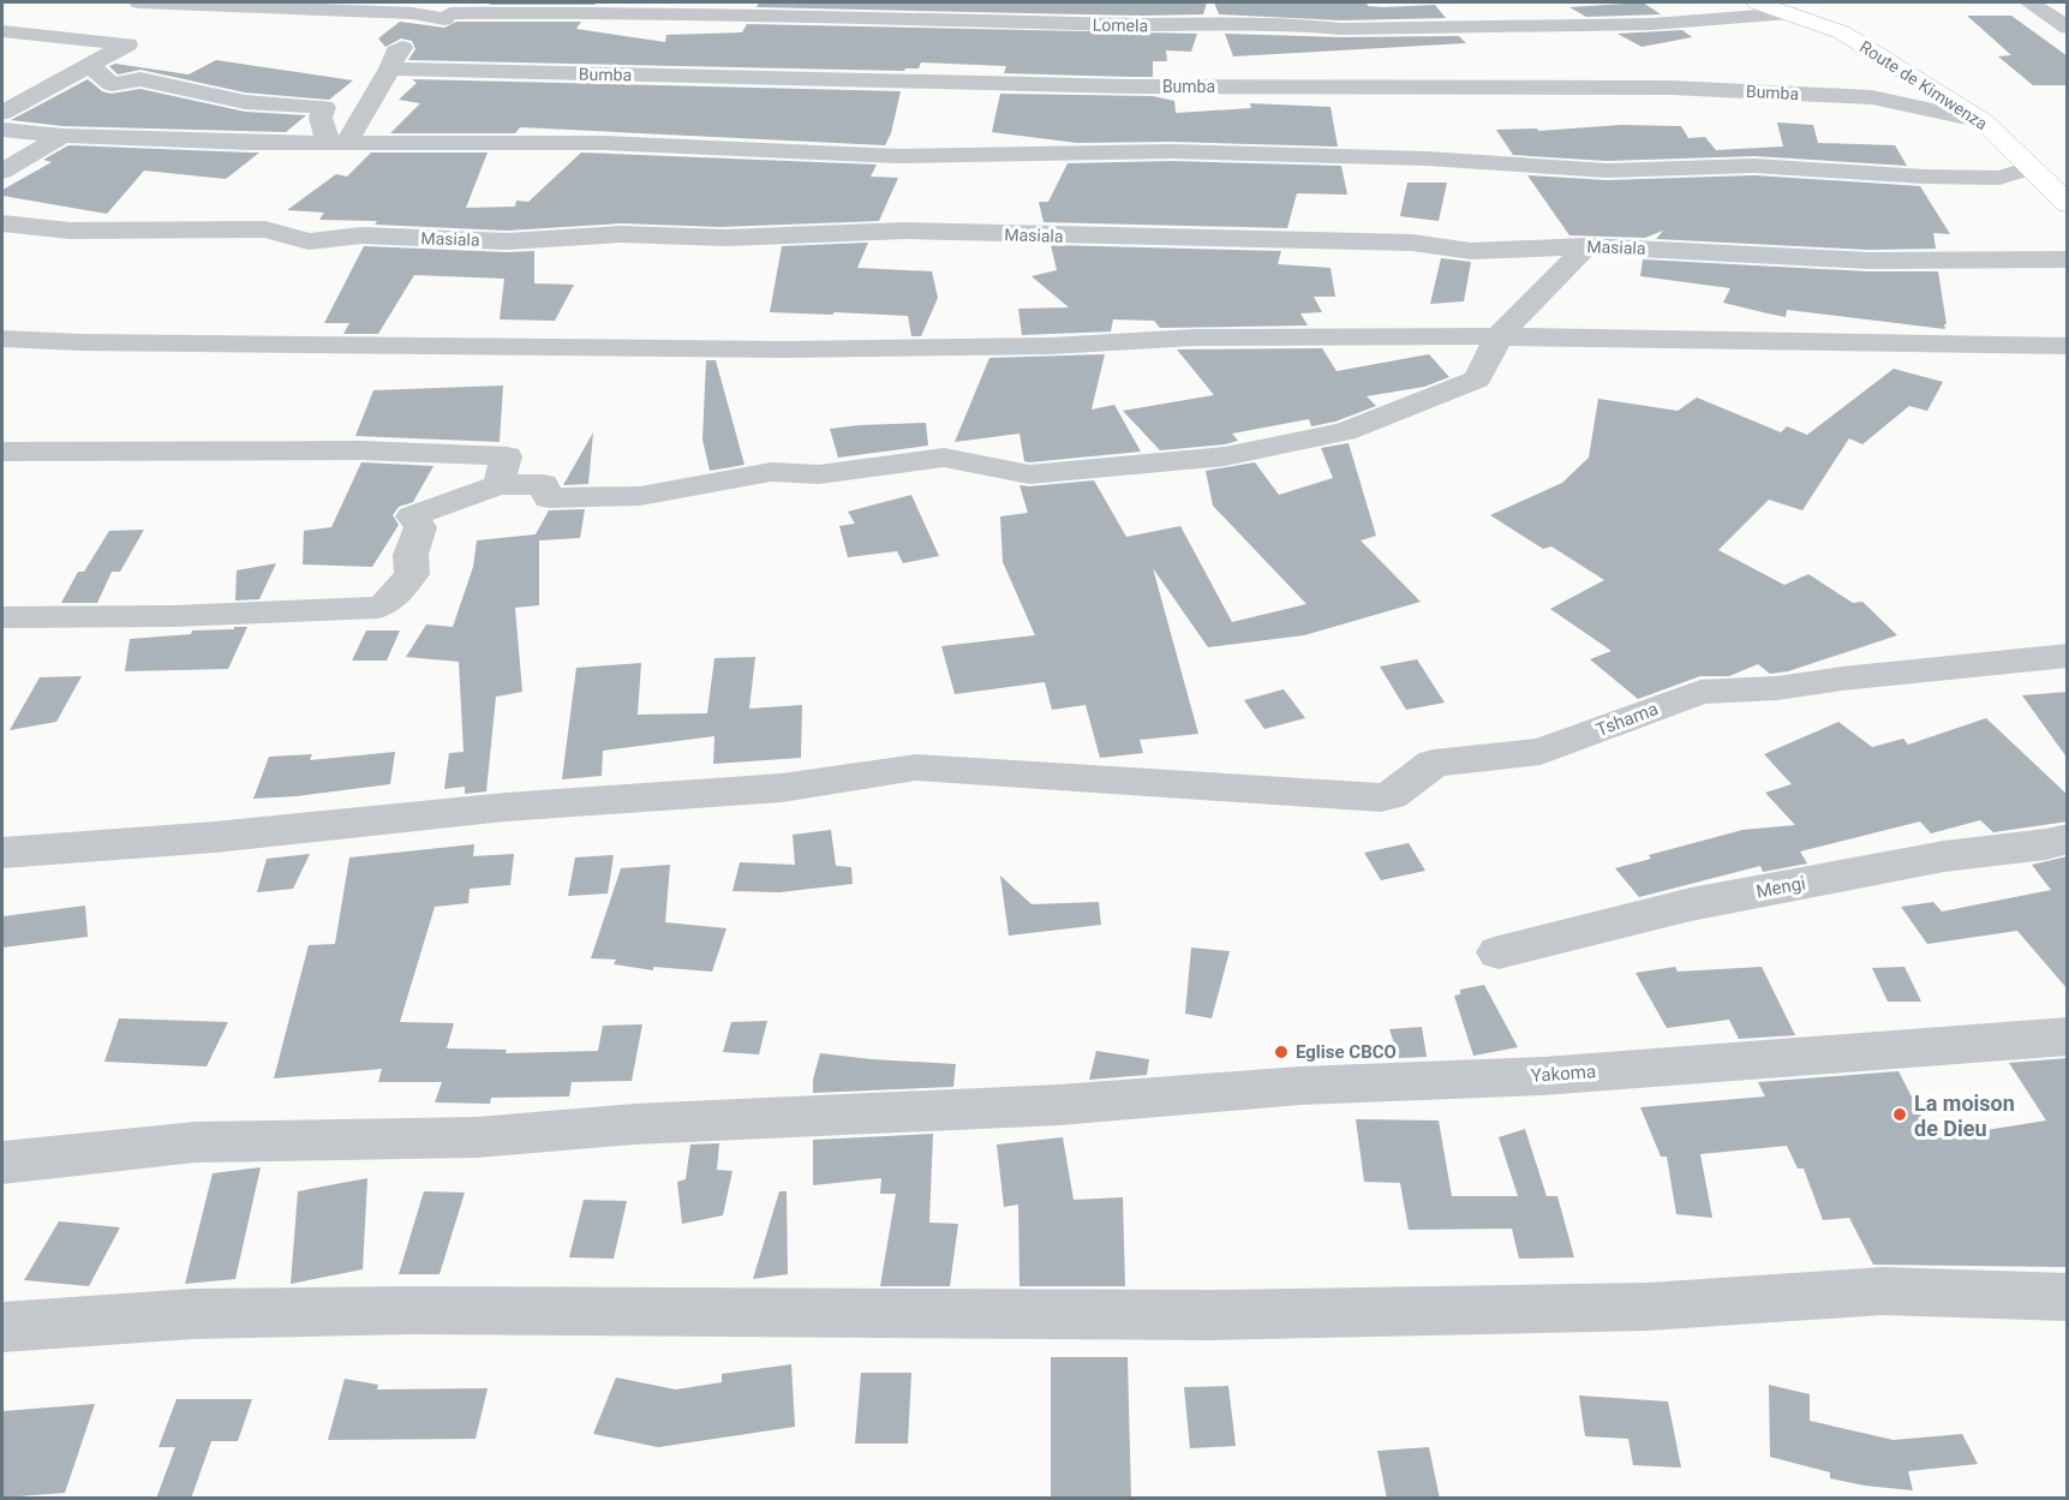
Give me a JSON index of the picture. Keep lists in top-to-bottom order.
{
  "streets": {
    "street": [
      "Lomela",
      "Bumba",
      "Route de Kimwenza",
      "Masiala",
      "Tshama",
      "Mengi",
      "Yakoma"
    ]
  },
  "crossings": [
    ["Lomela", "Route de Kimwenza"],
    ["Bumba", "Route de Kimwenza"]
  ],
  "places": ["Eglise CBCO", "La moison de Dieu"]
}
